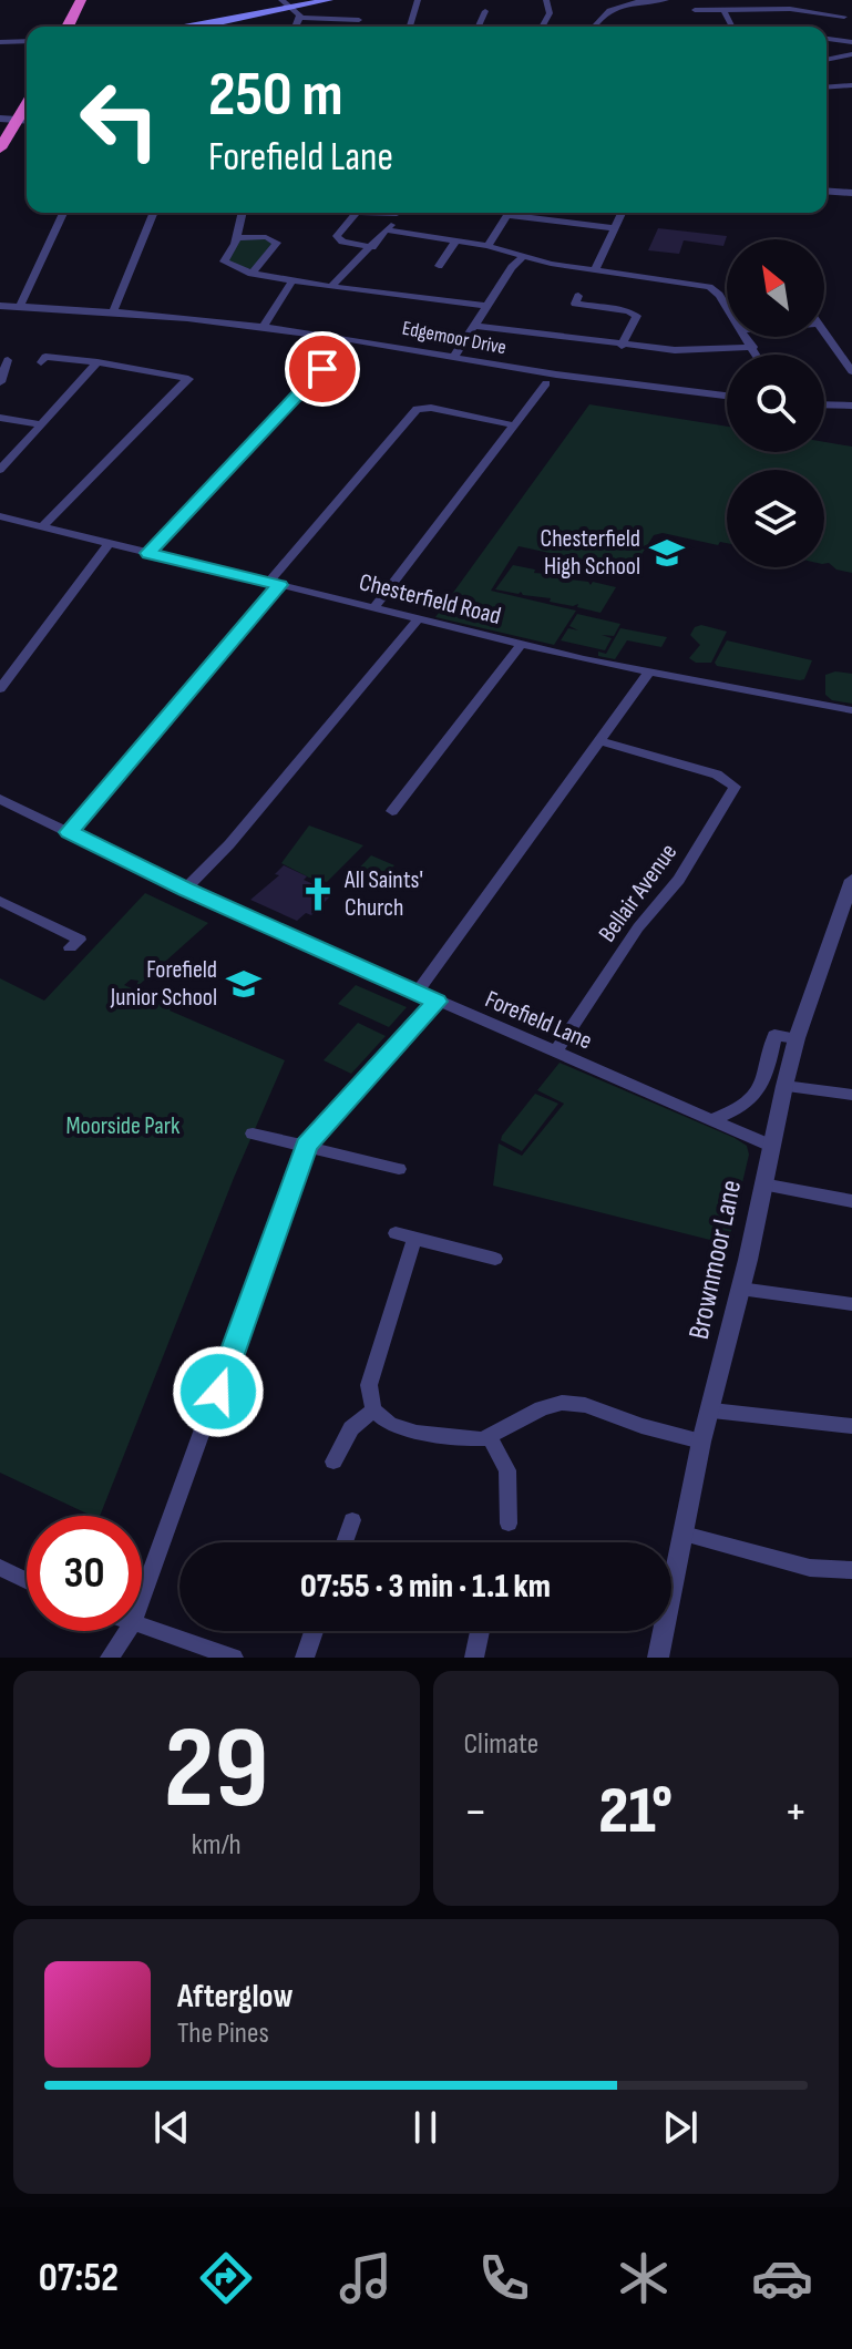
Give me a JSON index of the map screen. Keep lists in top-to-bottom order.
{
  "streets": {
    "street": [
      "Edgemoor Drive",
      "Chesterfield Road",
      "Bellair Avenue",
      "Forefield Lane",
      "Brownmoor Lane"
    ]
  },
  "crossings": [
    ["Bellair Avenue", "Forefield Lane"],
    ["Forefield Lane", "Brownmoor Lane"]
  ],
  "parks": ["Moorside Park"],
  "places": {
    "school or university": ["Chesterfield High School", "Forefield Junior School"],
    "church": ["All Saints' Church"]
  },
  "north": "top left",
  "page": {
    "turn": ["250 m", "Forefield Lane"],
    "limit": "30",
    "trip": "07:55 · 3 min · 1.1 km",
    "tile": [
      ["29", "km/h"],
      "Climate"
    ],
    "heat": ["−", "21°", "+"],
    "song": ["Afterglow", "The Pines"],
    "tabs": "07:52"
  }
}
